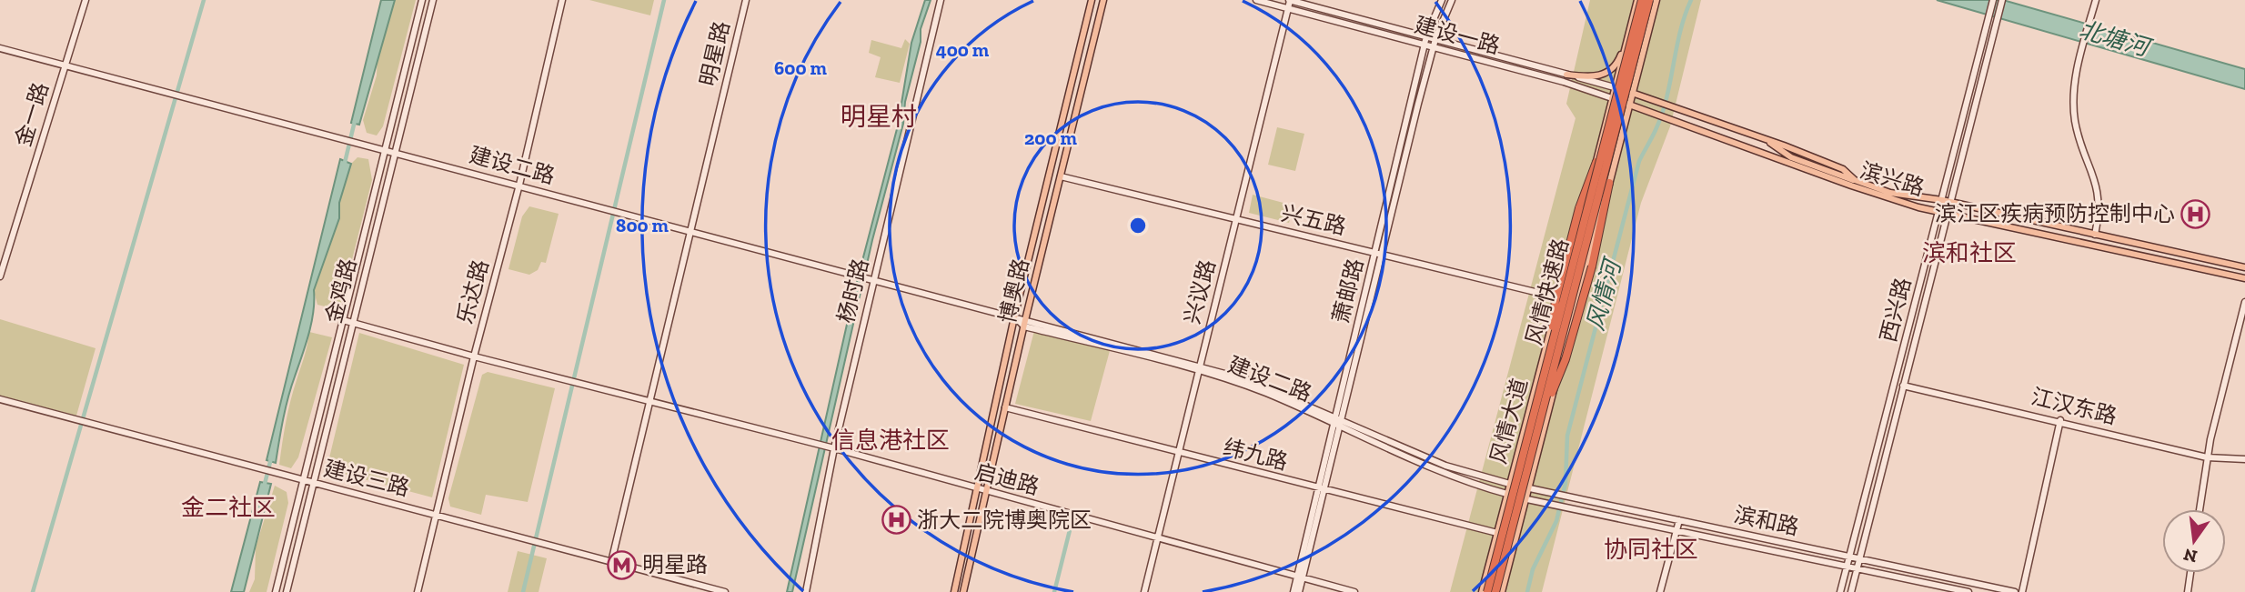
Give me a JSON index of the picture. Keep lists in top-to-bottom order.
{
  "streets": {
    "highway": ["风情快速路"],
    "main road": ["滨兴路", "博奥路", "风情大道"],
    "street": [
      "建设一路",
      "明星路",
      "金一路",
      "建设二路",
      "兴五路",
      "金鸡路",
      "杨时路",
      "萧邮路",
      "乐达路",
      "兴议路",
      "西兴路",
      "江汉东路",
      "纬九路",
      "建设三路",
      "启迪路",
      "滨和路"
    ]
  },
  "crossings": [
    ["建设一路", "滨兴路"],
    ["建设一路", "萧邮路"],
    ["建设一路", "兴议路"],
    ["建设一路", "风情大道"],
    ["明星路", "建设二路"],
    ["明星路", "建设三路"],
    ["明星路", "启迪路"],
    ["金一路", "建设二路"],
    ["建设二路", "金鸡路"],
    ["建设二路", "杨时路"],
    ["建设二路", "博奥路"],
    ["建设二路", "乐达路"],
    ["建设二路", "兴议路"],
    ["建设二路", "风情大道"],
    ["建设二路", "滨和路"],
    ["滨兴路", "西兴路"],
    ["滨兴路", "风情大道"],
    ["兴五路", "博奥路"],
    ["兴五路", "萧邮路"],
    ["兴五路", "兴议路"],
    ["兴五路", "风情大道"],
    ["金鸡路", "建设三路"],
    ["金鸡路", "启迪路"],
    ["杨时路", "启迪路"],
    ["博奥路", "纬九路"],
    ["博奥路", "启迪路"],
    ["乐达路", "建设三路"],
    ["乐达路", "启迪路"],
    ["兴议路", "纬九路"],
    ["兴议路", "启迪路"],
    ["风情快速路", "风情大道"],
    ["西兴路", "江汉东路"],
    ["西兴路", "滨和路"],
    ["风情大道", "纬九路"],
    ["风情大道", "滨和路"]
  ],
  "districts": [
    "明星村",
    "滨和社区",
    "信息港社区",
    "金二社区",
    "协同社区"
  ],
  "water": ["北塘河", "风情河"],
  "places": {
    "hospital": ["滨江区疾病预防控制中心", "浙大二院博奥院区"],
    "metro station": ["明星路"]
  },
  "north": "bottom",
  "rings": [
    "400 m",
    "600 m",
    "200 m",
    "800 m"
  ]
}
